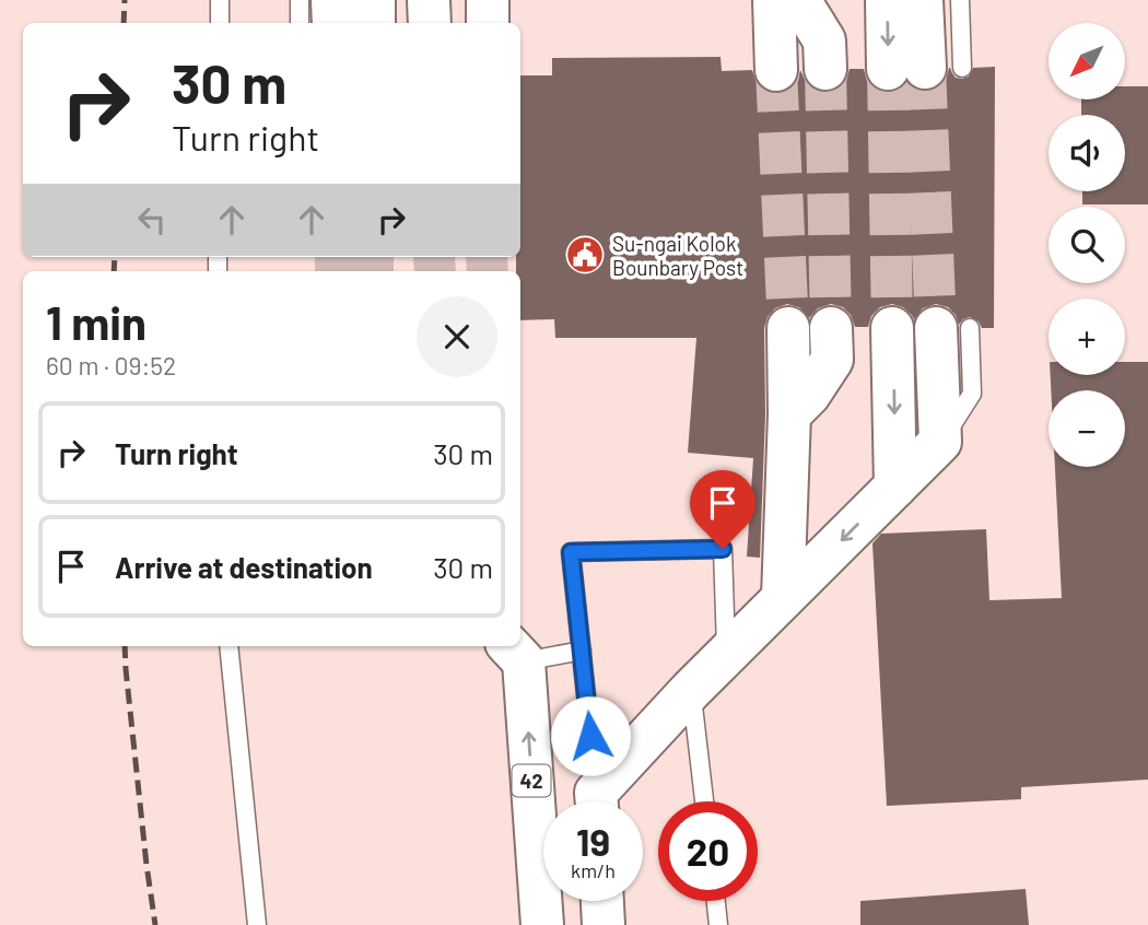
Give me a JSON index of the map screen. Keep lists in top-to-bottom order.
{
  "streets": {
    "highway": ["42"]
  },
  "places": {
    "public building": ["Su-ngai Kolok Bounbary Post"]
  },
  "north": "bottom left",
  "page": {
    "map_buttons": ["+", "−"],
    "turn": ["30 m", "Turn right"],
    "heading": ["1 min", "60 m · 09:52"],
    "list": [
      {
        "name": "Turn right",
        "value": "30 m"
      },
      {
        "name": "Arrive at destination",
        "value": "30 m"
      }
    ],
    "speed": "19 km/h",
    "limit": "20"
  }
}
